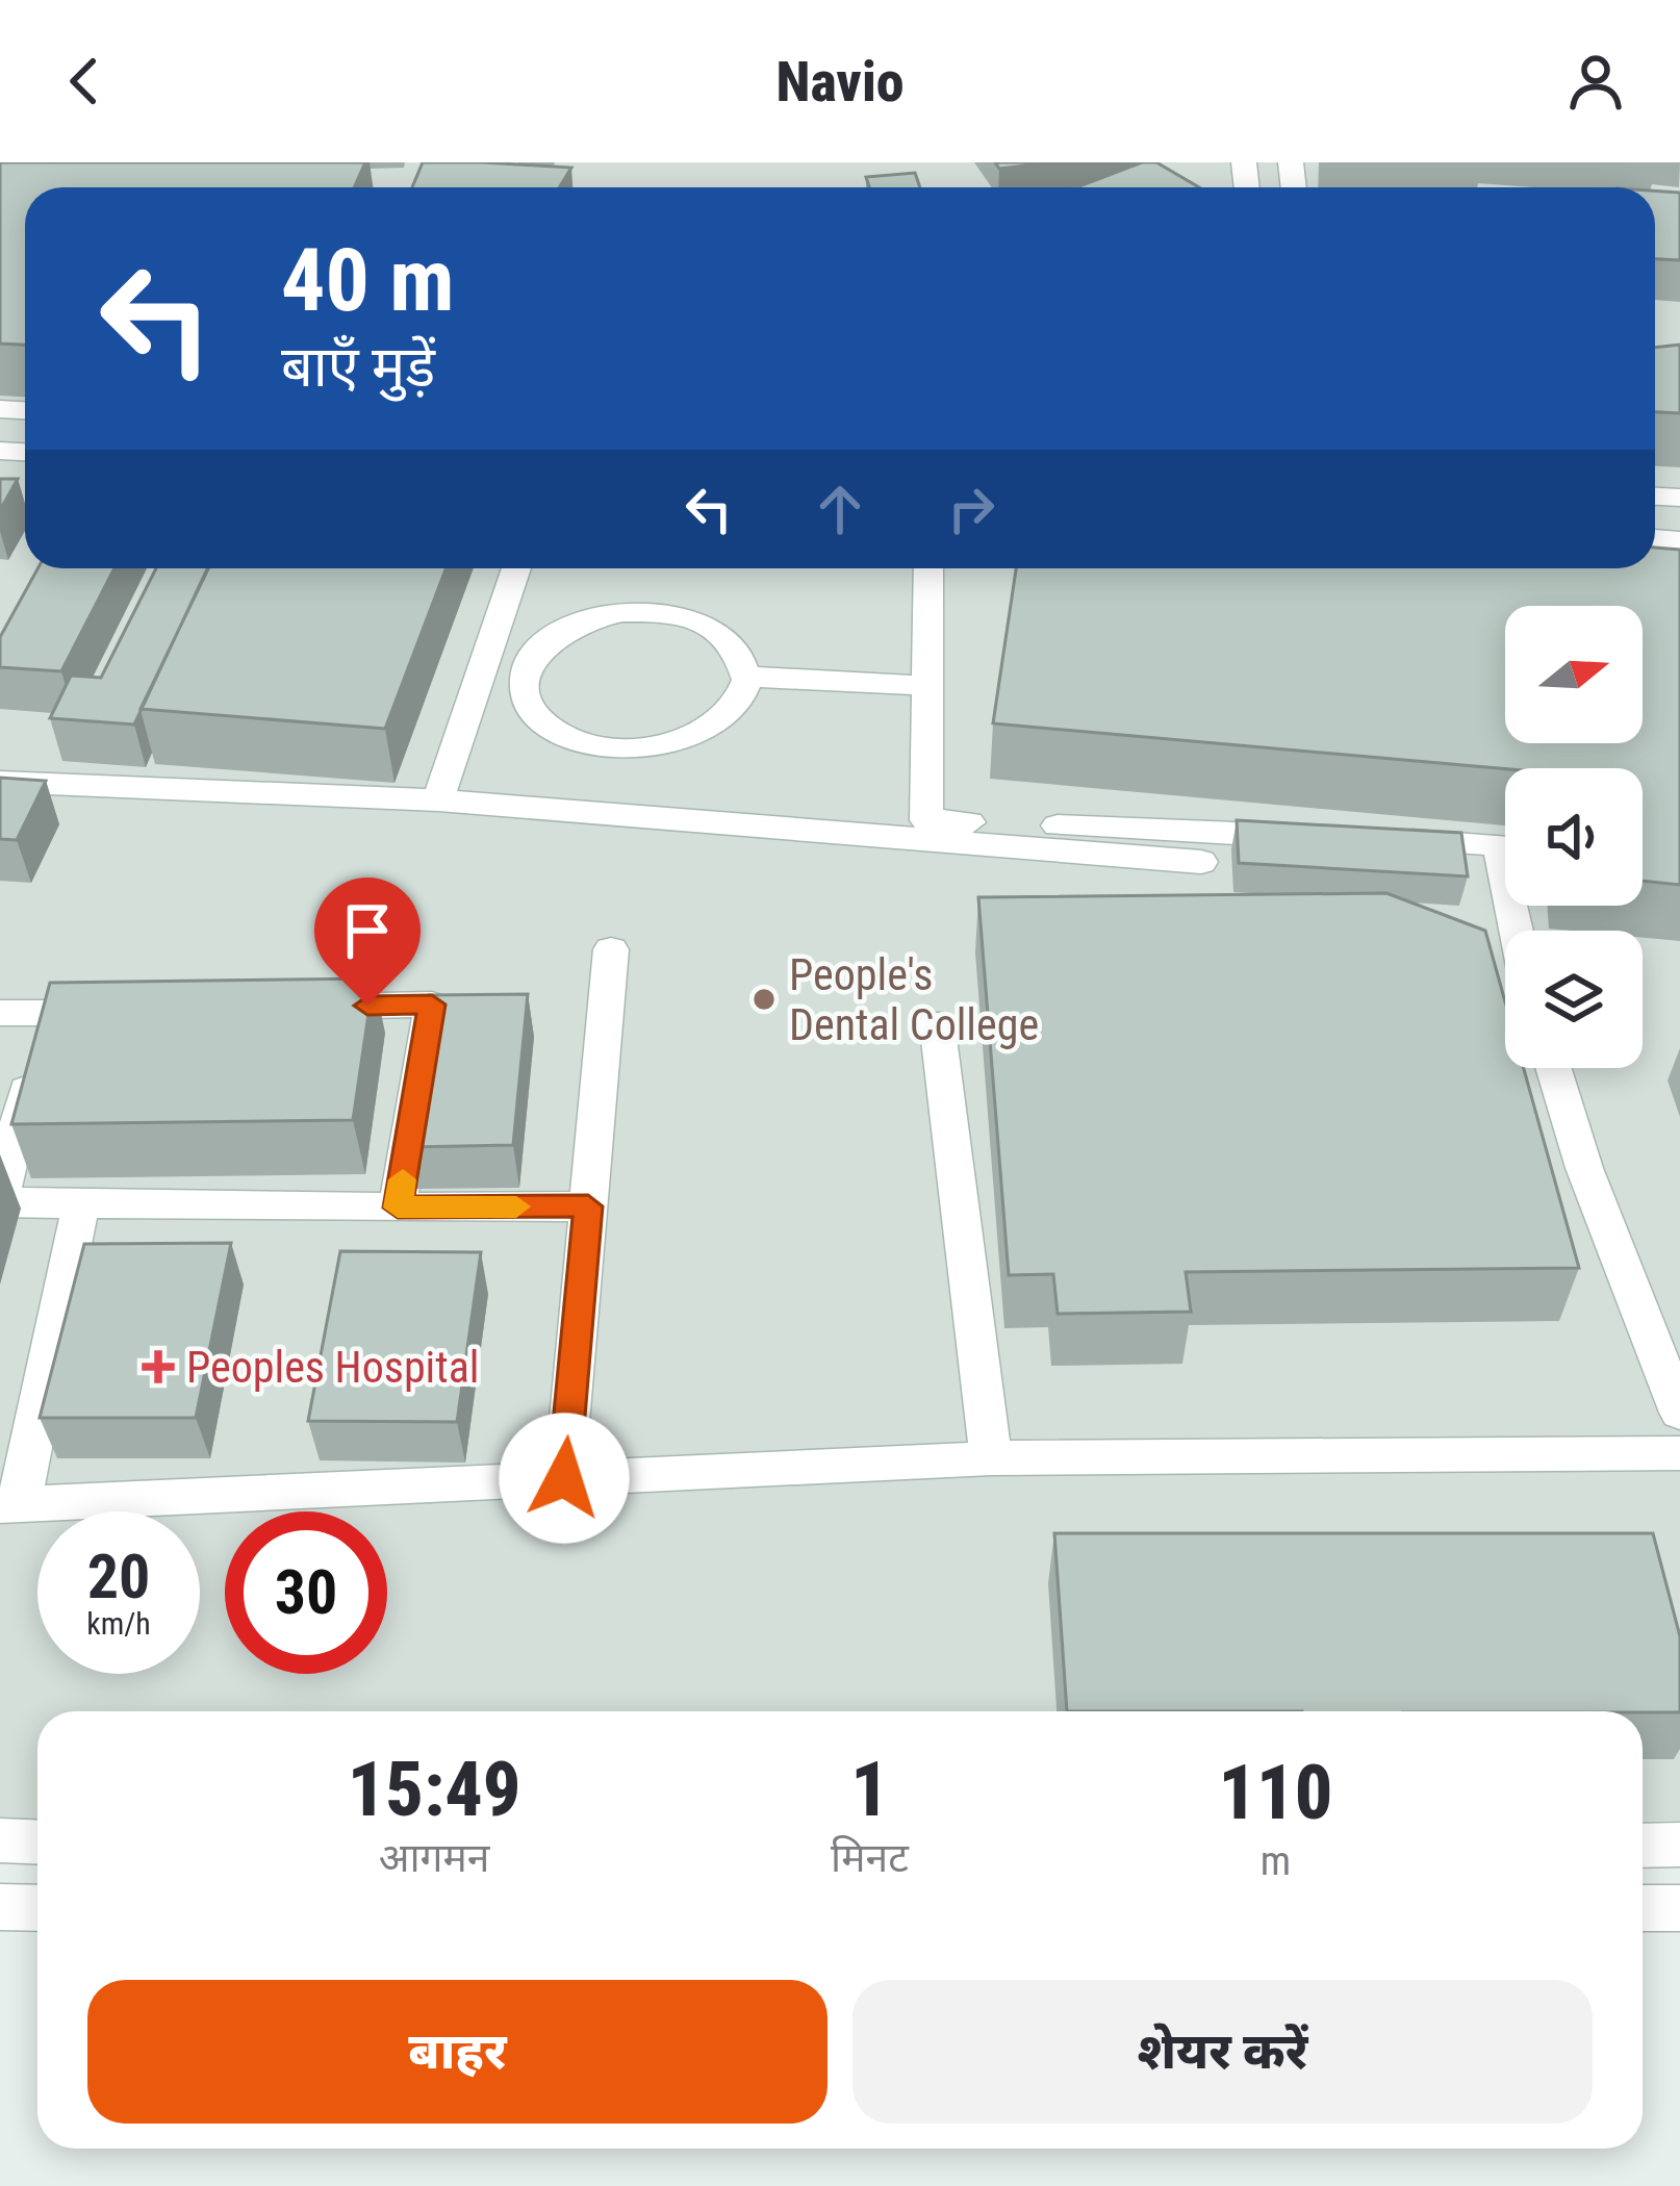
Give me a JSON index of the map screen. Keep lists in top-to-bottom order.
{
  "places": {
    "other": ["People's Dental College"],
    "health": ["Peoples Hospital"]
  },
  "north": "right",
  "page": {
    "header": "Navio",
    "turn": ["40 m", "बाएँ मुड़ें"],
    "speed": "20 km/h",
    "limit": "30",
    "eta": [
      "15:49",
      "आगमन",
      "1",
      "मिनट",
      "110",
      "m"
    ],
    "buttons": ["बाहर", "शेयर करें"]
  }
}
